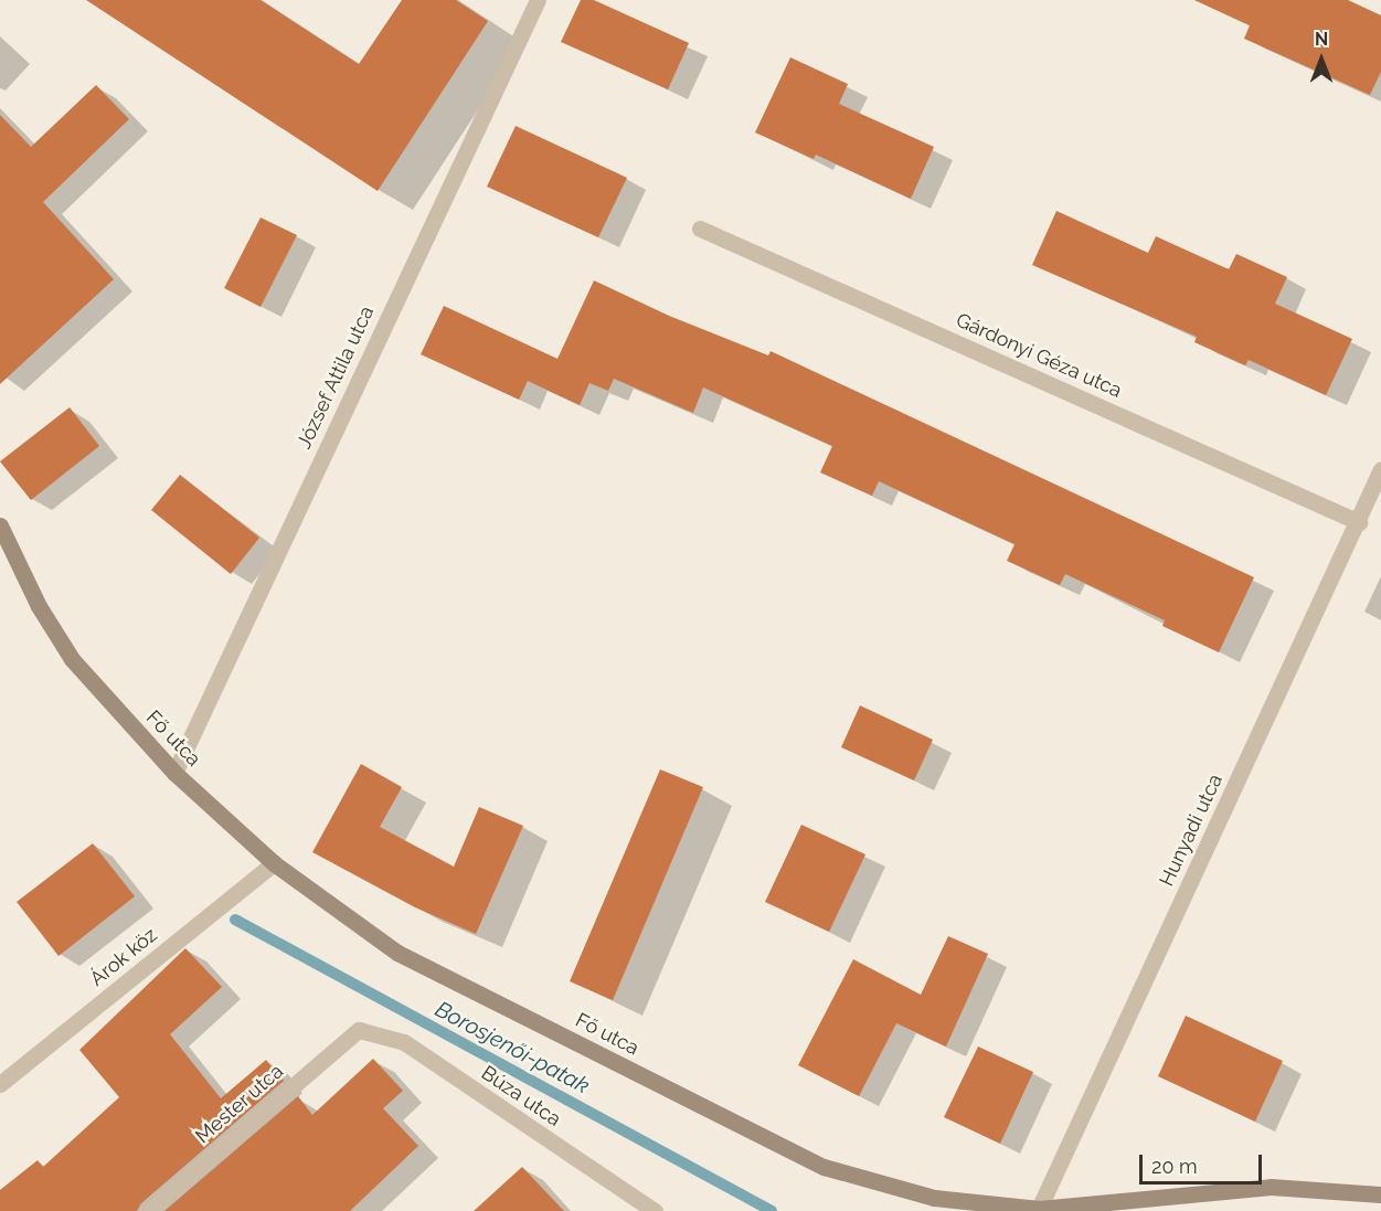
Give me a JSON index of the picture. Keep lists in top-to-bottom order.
{
  "streets": {
    "street": [
      "Gárdonyi Géza utca",
      "József Attila utca",
      "Fő utca",
      "Hunyadi utca",
      "Árok köz",
      "Búza utca",
      "Mester utca"
    ]
  },
  "crossings": [
    ["Gárdonyi Géza utca", "Hunyadi utca"],
    ["József Attila utca", "Fő utca"],
    ["Fő utca", "Hunyadi utca"],
    ["Fő utca", "Árok köz"],
    ["Búza utca", "Mester utca"]
  ],
  "water": ["Borosjenői-patak"],
  "scale_bar": "20 m",
  "north": "top"
}
